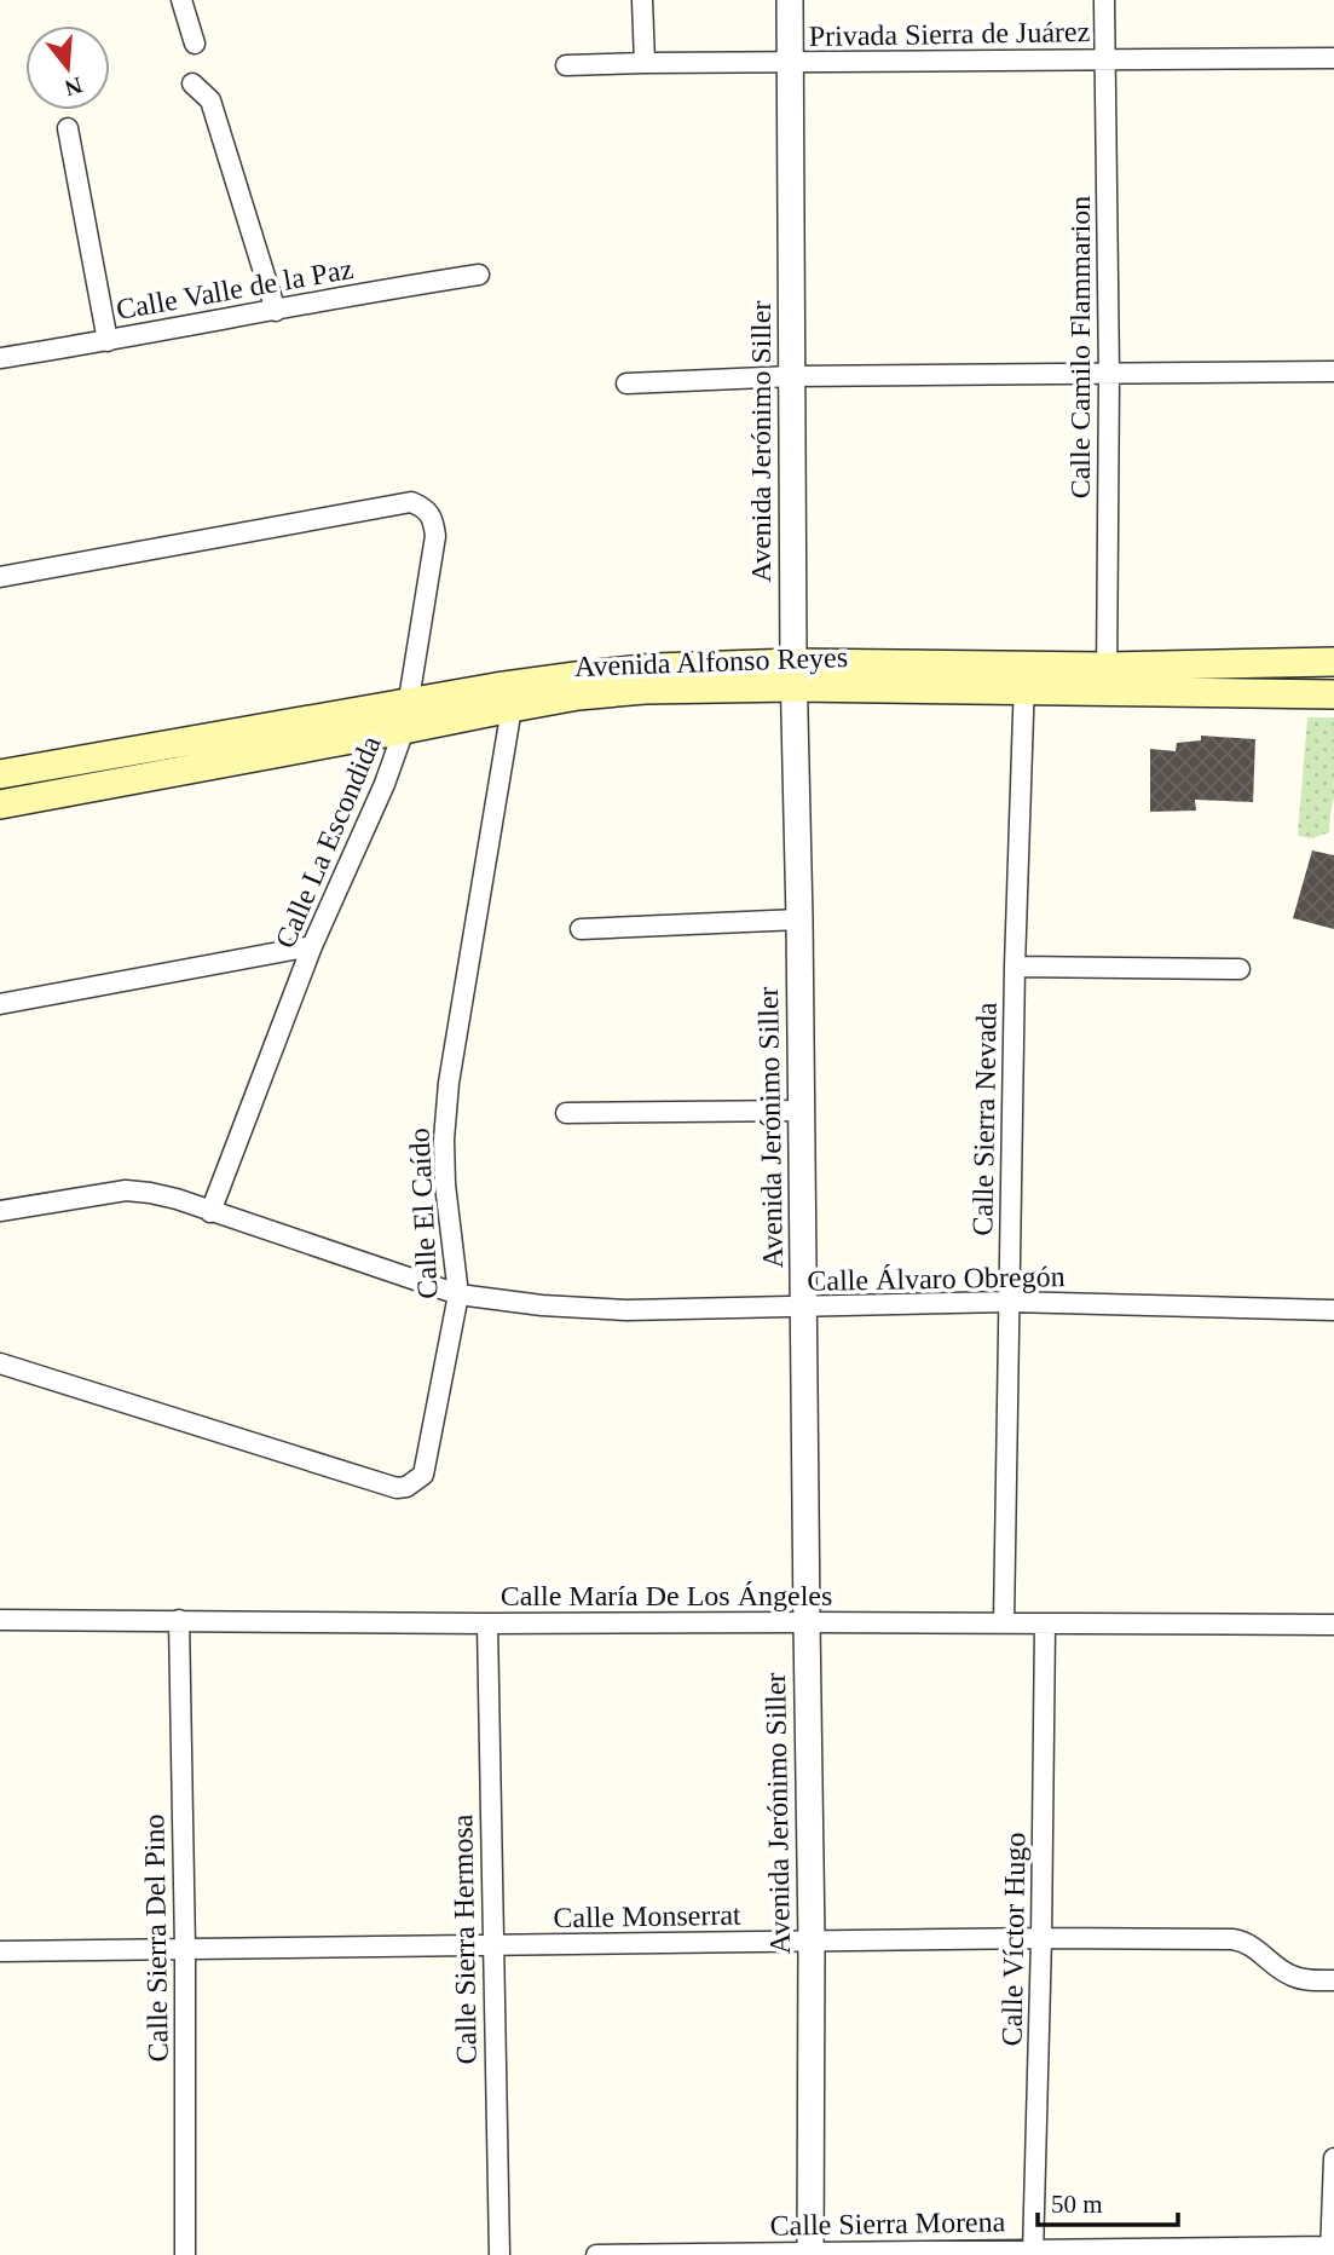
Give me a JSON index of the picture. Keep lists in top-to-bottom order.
{
  "streets": {
    "main road": ["Avenida Alfonso Reyes"],
    "street": [
      "Privada Sierra de Juárez",
      "Calle Valle de la Paz",
      "Calle Camilo Flammarion",
      "Avenida Jerónimo Siller",
      "Calle La Escondida",
      "Calle Sierra Nevada",
      "Calle El Caído",
      "Calle Álvaro Obregón",
      "Calle María De Los Ángeles",
      "Calle Monserrat",
      "Calle Sierra Del Pino",
      "Calle Sierra Hermosa",
      "Calle Víctor Hugo",
      "Calle Sierra Morena"
    ]
  },
  "crossings": [
    ["Privada Sierra de Juárez", "Calle Camilo Flammarion"],
    ["Privada Sierra de Juárez", "Avenida Jerónimo Siller"],
    ["Calle Camilo Flammarion", "Avenida Alfonso Reyes"],
    ["Avenida Jerónimo Siller", "Avenida Alfonso Reyes"],
    ["Avenida Jerónimo Siller", "Calle Álvaro Obregón"],
    ["Avenida Jerónimo Siller", "Calle María De Los Ángeles"],
    ["Avenida Jerónimo Siller", "Calle Monserrat"],
    ["Avenida Jerónimo Siller", "Calle Sierra Morena"],
    ["Avenida Alfonso Reyes", "Calle La Escondida"],
    ["Avenida Alfonso Reyes", "Calle Sierra Nevada"],
    ["Avenida Alfonso Reyes", "Calle El Caído"],
    ["Calle La Escondida", "Calle Álvaro Obregón"],
    ["Calle Sierra Nevada", "Calle Álvaro Obregón"],
    ["Calle Sierra Nevada", "Calle María De Los Ángeles"],
    ["Calle El Caído", "Calle Álvaro Obregón"],
    ["Calle María De Los Ángeles", "Calle Sierra Del Pino"],
    ["Calle María De Los Ángeles", "Calle Sierra Hermosa"],
    ["Calle María De Los Ángeles", "Calle Víctor Hugo"],
    ["Calle Monserrat", "Calle Sierra Del Pino"],
    ["Calle Monserrat", "Calle Sierra Hermosa"],
    ["Calle Monserrat", "Calle Víctor Hugo"],
    ["Calle Víctor Hugo", "Calle Sierra Morena"]
  ],
  "scale_bar": "50 m",
  "north": "bottom"
}
